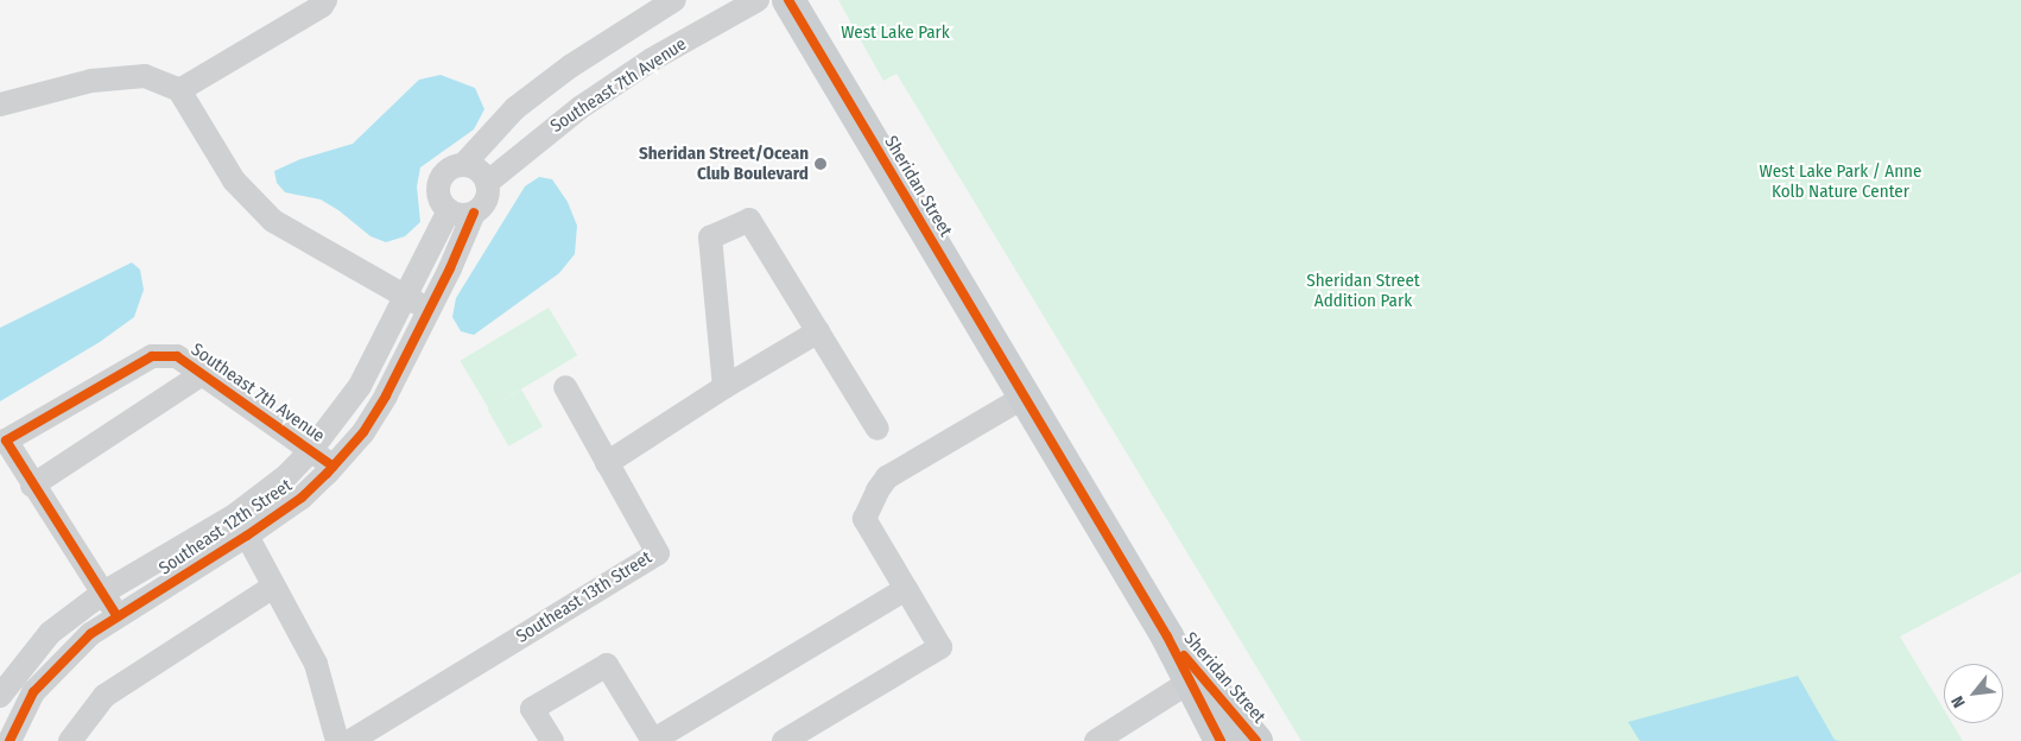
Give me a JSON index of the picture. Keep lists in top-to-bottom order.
{
  "streets": {
    "main road": ["Sheridan Street"],
    "street": ["Southeast 7th Avenue", "Southeast 12th Street", "Southeast 13th Street"]
  },
  "crossings": [
    ["Southeast 7th Avenue", "Southeast 12th Street"]
  ],
  "parks": ["West Lake Park", "West Lake Park / Anne Kolb Nature Center", "Sheridan Street Addition Park"],
  "places": ["Sheridan Street/Ocean Club Boulevard"],
  "north": "bottom left"
}
